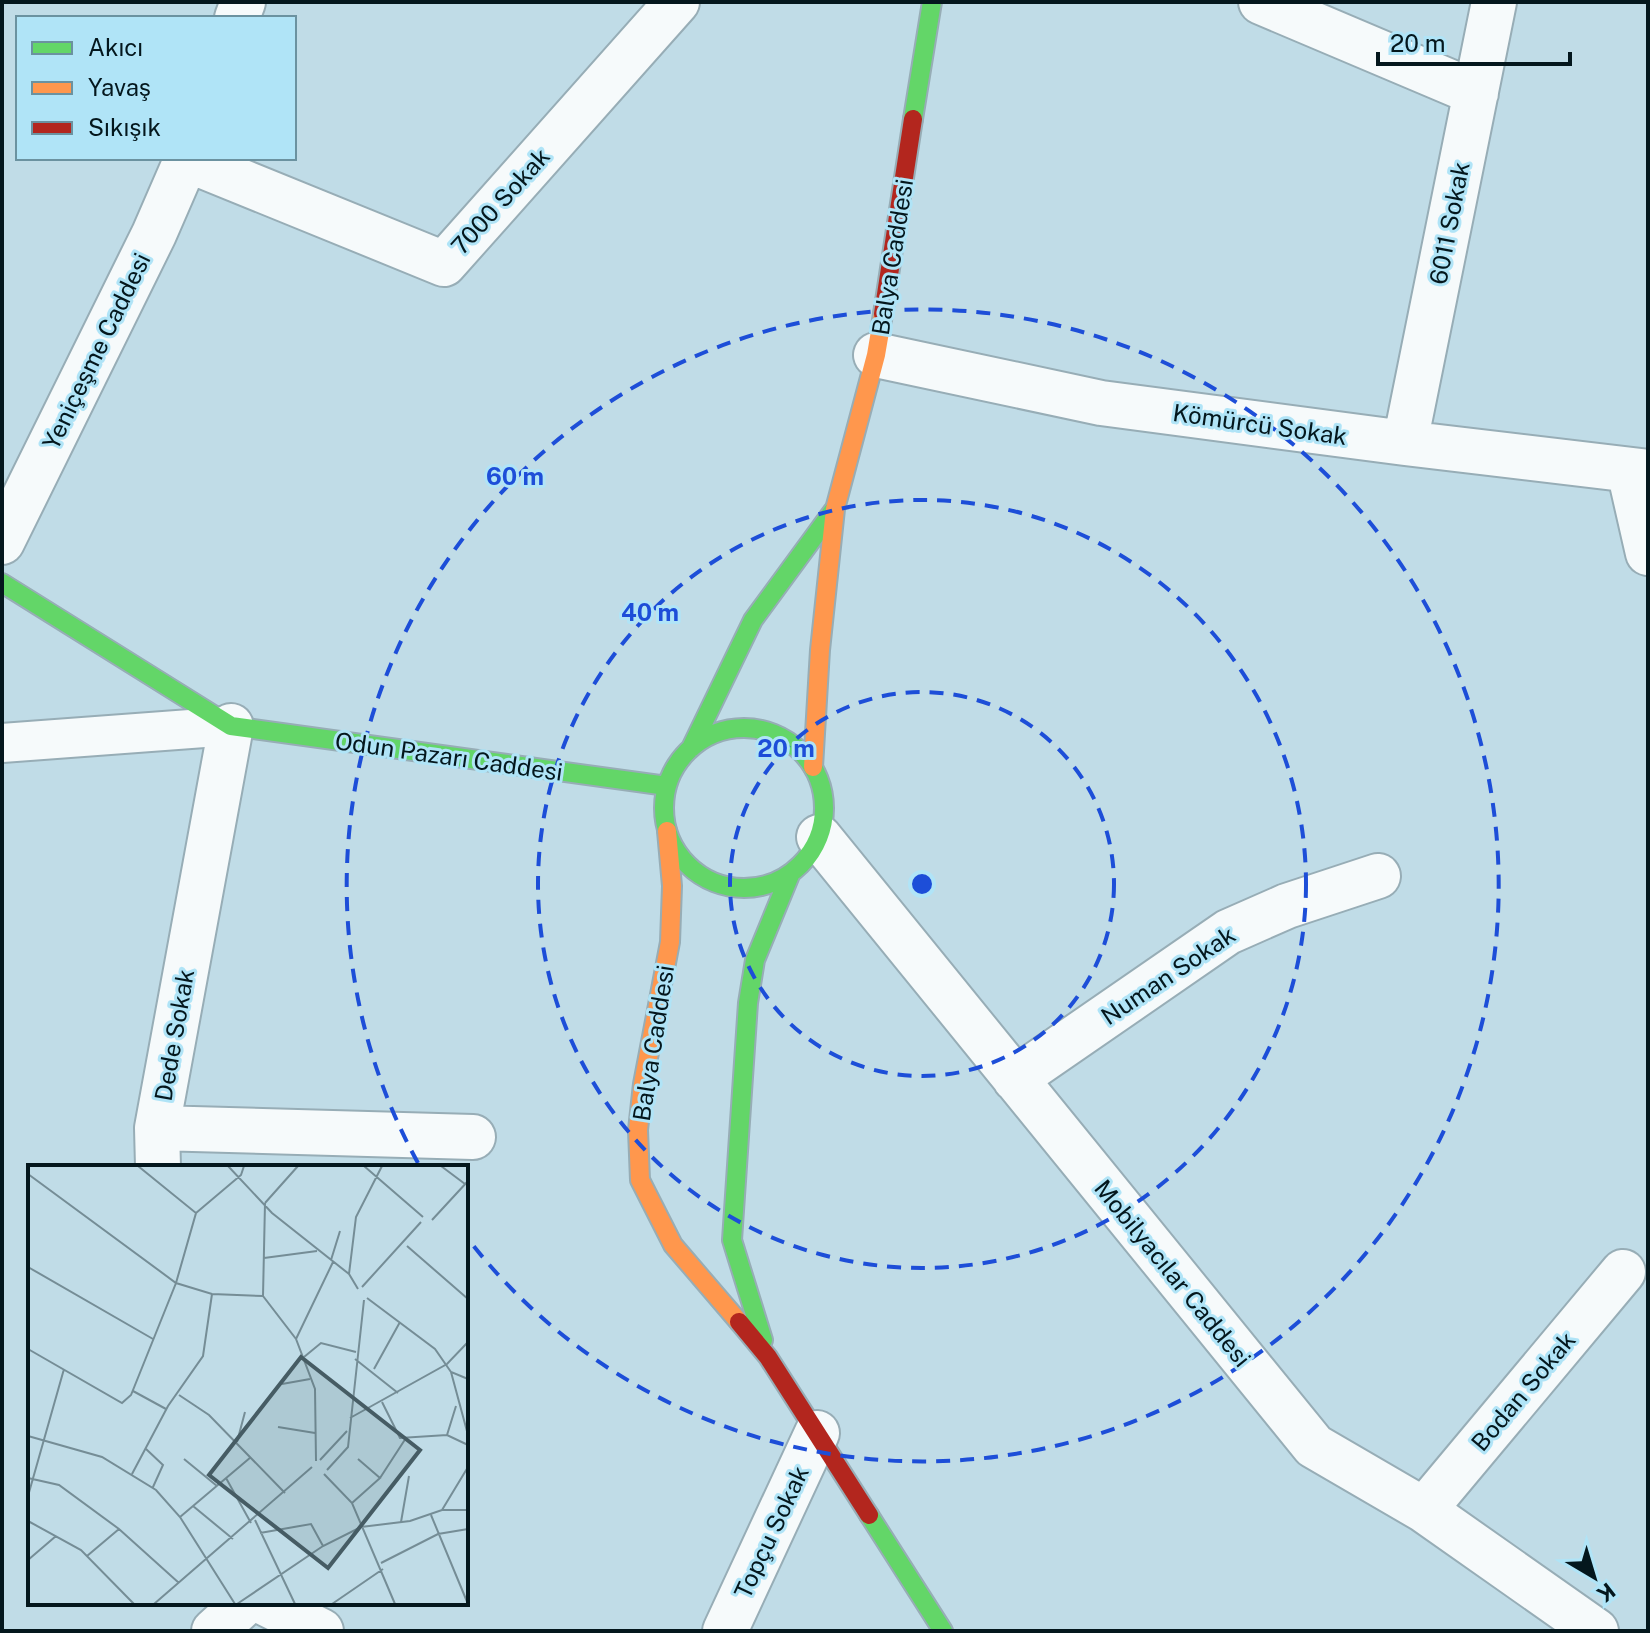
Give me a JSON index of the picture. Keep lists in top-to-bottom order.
{
  "streets": {
    "main road": ["Balya Caddesi", "Odun Pazarı Caddesi"],
    "street": [
      "7000 Sokak",
      "6011 Sokak",
      "Yeniçeşme Caddesi",
      "Kömürcü Sokak",
      "Numan Sokak",
      "Dede Sokak",
      "Mobilyacılar Caddesi",
      "Bodan Sokak",
      "Topçu Sokak"
    ]
  },
  "crossings": [
    ["6011 Sokak", "Kömürcü Sokak"],
    ["Balya Caddesi", "Kömürcü Sokak"],
    ["Balya Caddesi", "Odun Pazarı Caddesi"],
    ["Balya Caddesi", "Mobilyacılar Caddesi"],
    ["Balya Caddesi", "Topçu Sokak"],
    ["Odun Pazarı Caddesi", "Dede Sokak"],
    ["Odun Pazarı Caddesi", "Mobilyacılar Caddesi"],
    ["Numan Sokak", "Mobilyacılar Caddesi"],
    ["Mobilyacılar Caddesi", "Bodan Sokak"]
  ],
  "legend": ["Akıcı", "Yavaş", "Sıkışık"],
  "scale_bar": "20 m",
  "north": "bottom right",
  "rings": ["60 m", "40 m", "20 m"]
}
